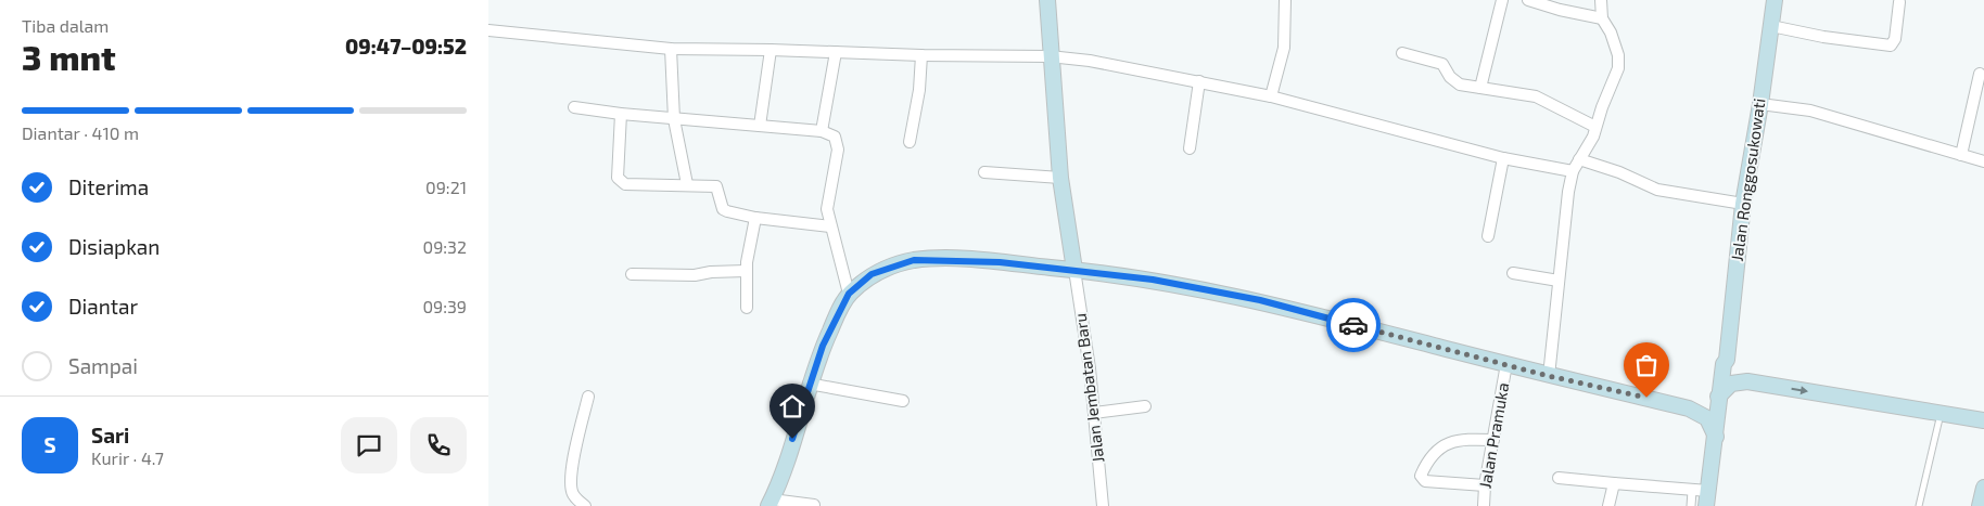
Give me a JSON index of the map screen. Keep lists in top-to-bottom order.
{
  "streets": {
    "main road": ["Jalan Ronggosukowati"],
    "street": ["Jalan Jembatan Baru", "Jalan Pramuka"]
  },
  "page": {
    "heading": ["3 mnt", "Tiba dalam", "09:47–09:52"],
    "panel": ["Sari", "Kurir · 4.7"],
    "bar": "Diantar · 410 m",
    "list": [
      ["Diterima", "09:21"],
      ["Disiapkan", "09:32"],
      ["Diantar", "09:39"],
      "Sampai"
    ],
    "round": "S"
  }
}
